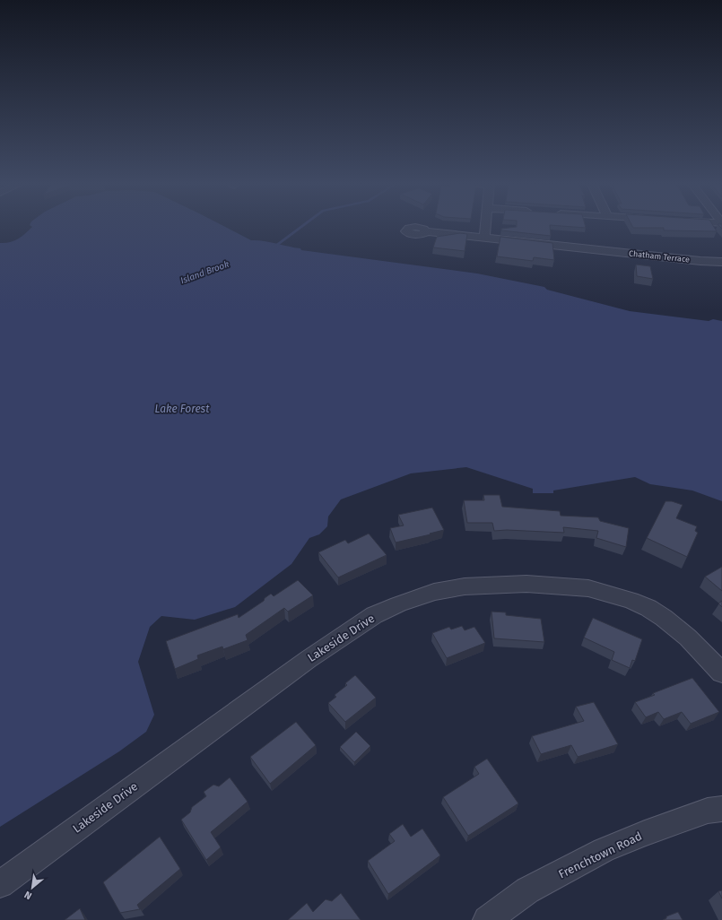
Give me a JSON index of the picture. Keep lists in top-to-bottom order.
{
  "streets": {
    "street": ["Chatham Terrace", "Lakeside Drive", "Frenchtown Road"]
  },
  "water": ["Island Brook", "Lake Forest"],
  "north": "bottom left"
}
